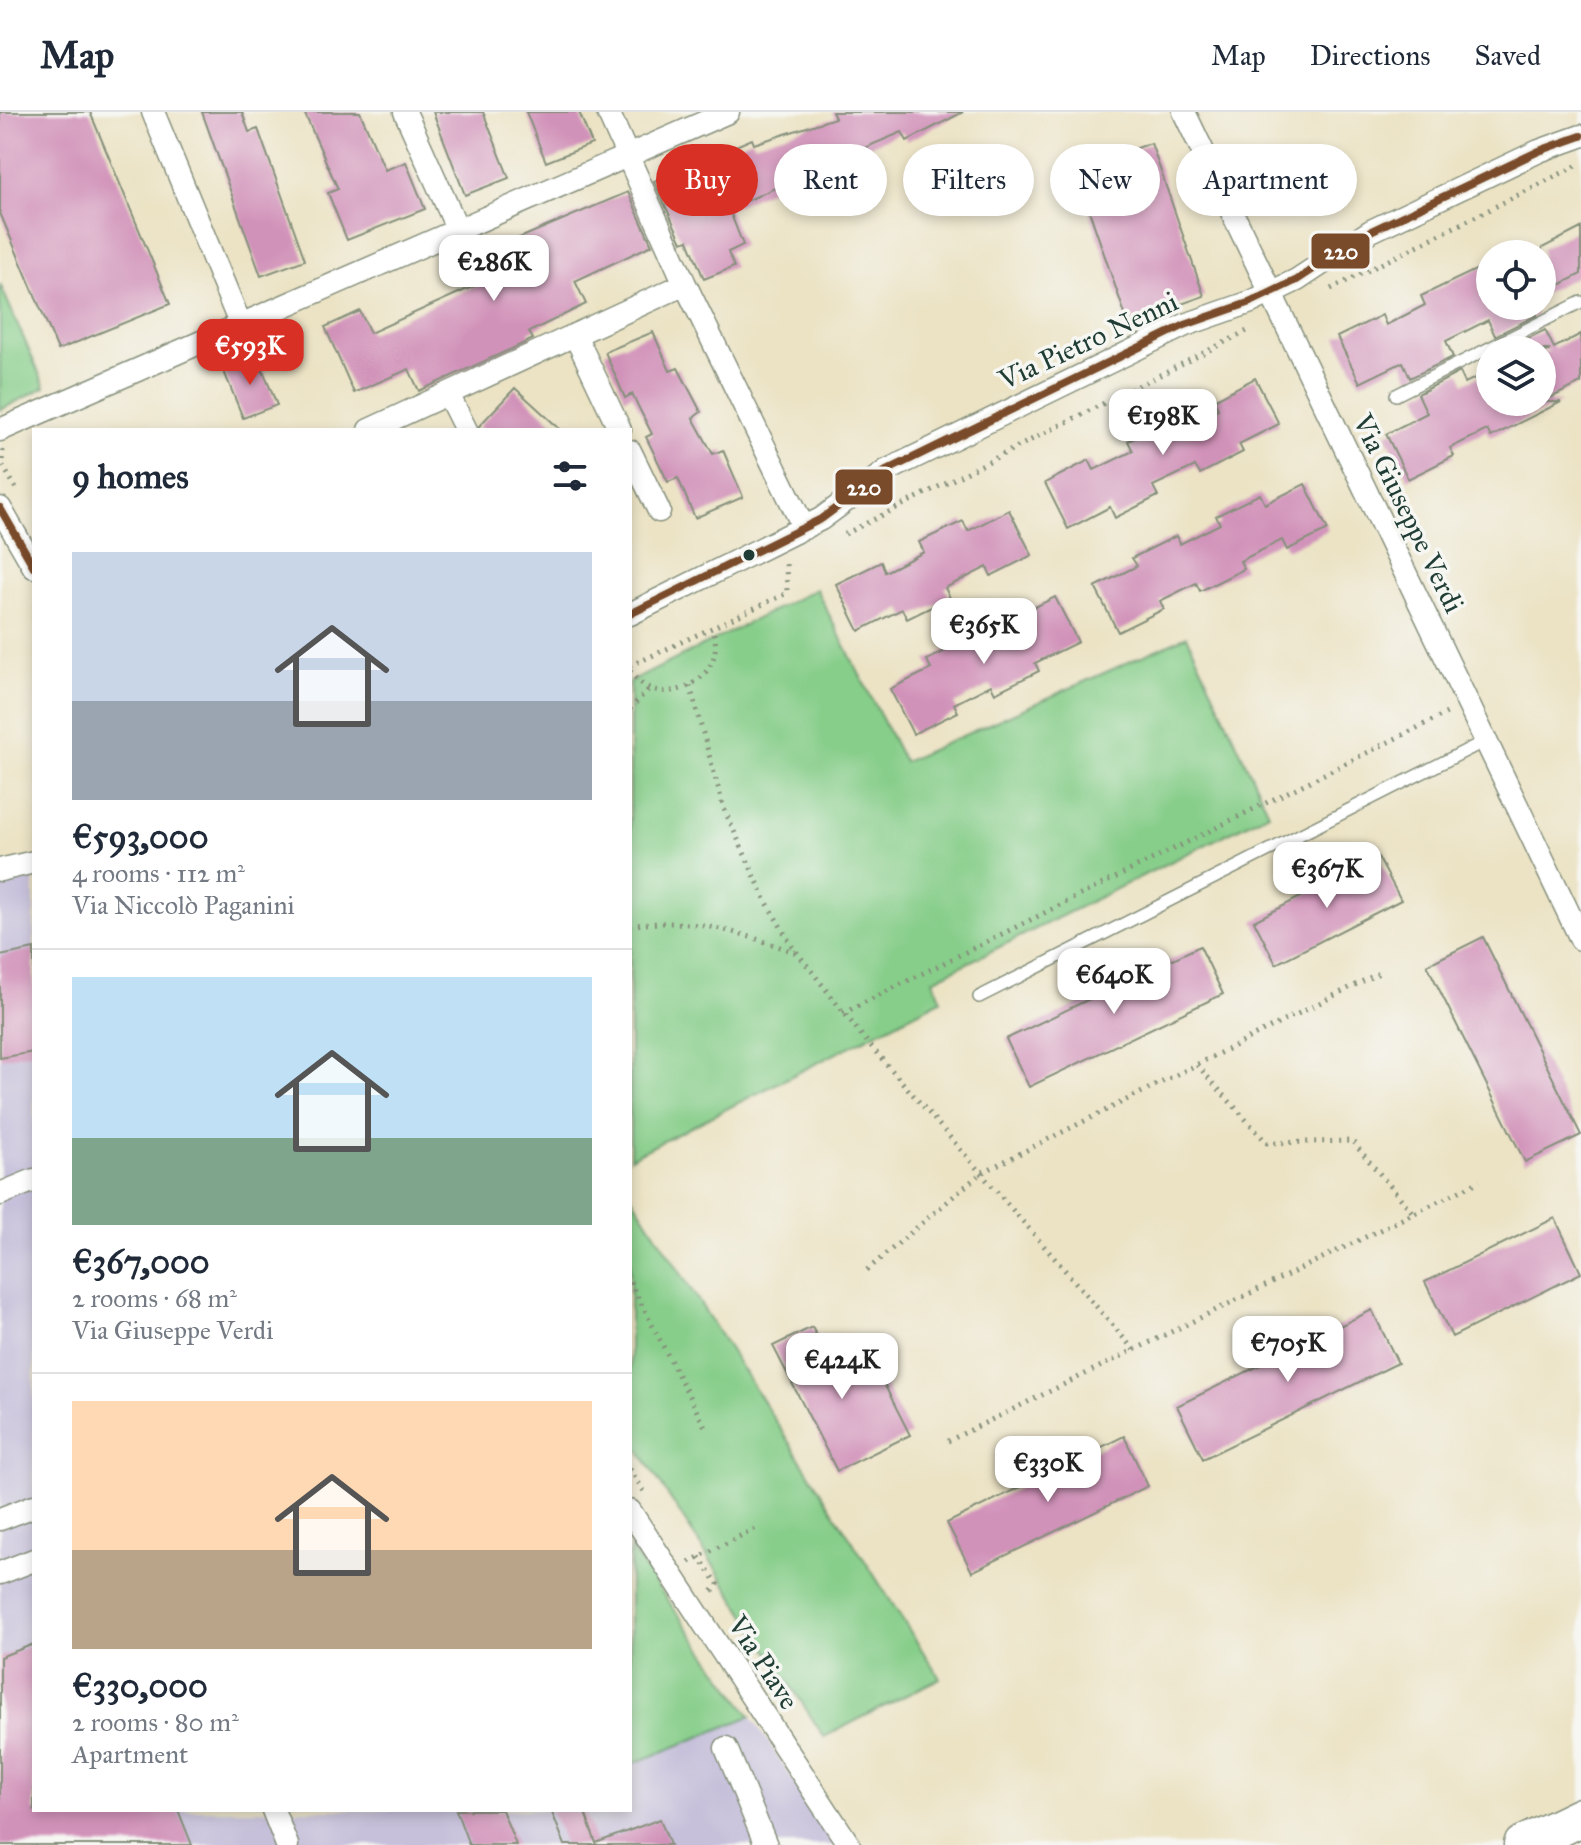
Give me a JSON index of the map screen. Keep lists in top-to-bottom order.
{
  "streets": {
    "street": ["Via Pietro Nenni", "Via Giuseppe Verdi", "Via Piave"]
  },
  "crossings": [
    ["Via Pietro Nenni", "Via Giuseppe Verdi"]
  ],
  "lines": ["transit line 220"],
  "page": {
    "header": "Map",
    "nav": ["Map", "Directions", "Saved"],
    "chip": [
      "Buy",
      "Rent",
      "Filters",
      "New",
      "Apartment"
    ],
    "price": [
      "€286K",
      "€593K",
      "€198K",
      "€365K",
      "€367K",
      "€640K",
      "€705K",
      "€424K",
      "€330K"
    ],
    "heading": "9 homes",
    "list": [
      {
        "name": "€593,000",
        "note": "4 rooms · 112 m² · Via Niccolò Paganini"
      },
      {
        "name": "€367,000",
        "note": "2 rooms · 68 m² · Via Giuseppe Verdi"
      },
      {
        "name": "€330,000",
        "note": "2 rooms · 80 m² · Apartment"
      }
    ]
  }
}
